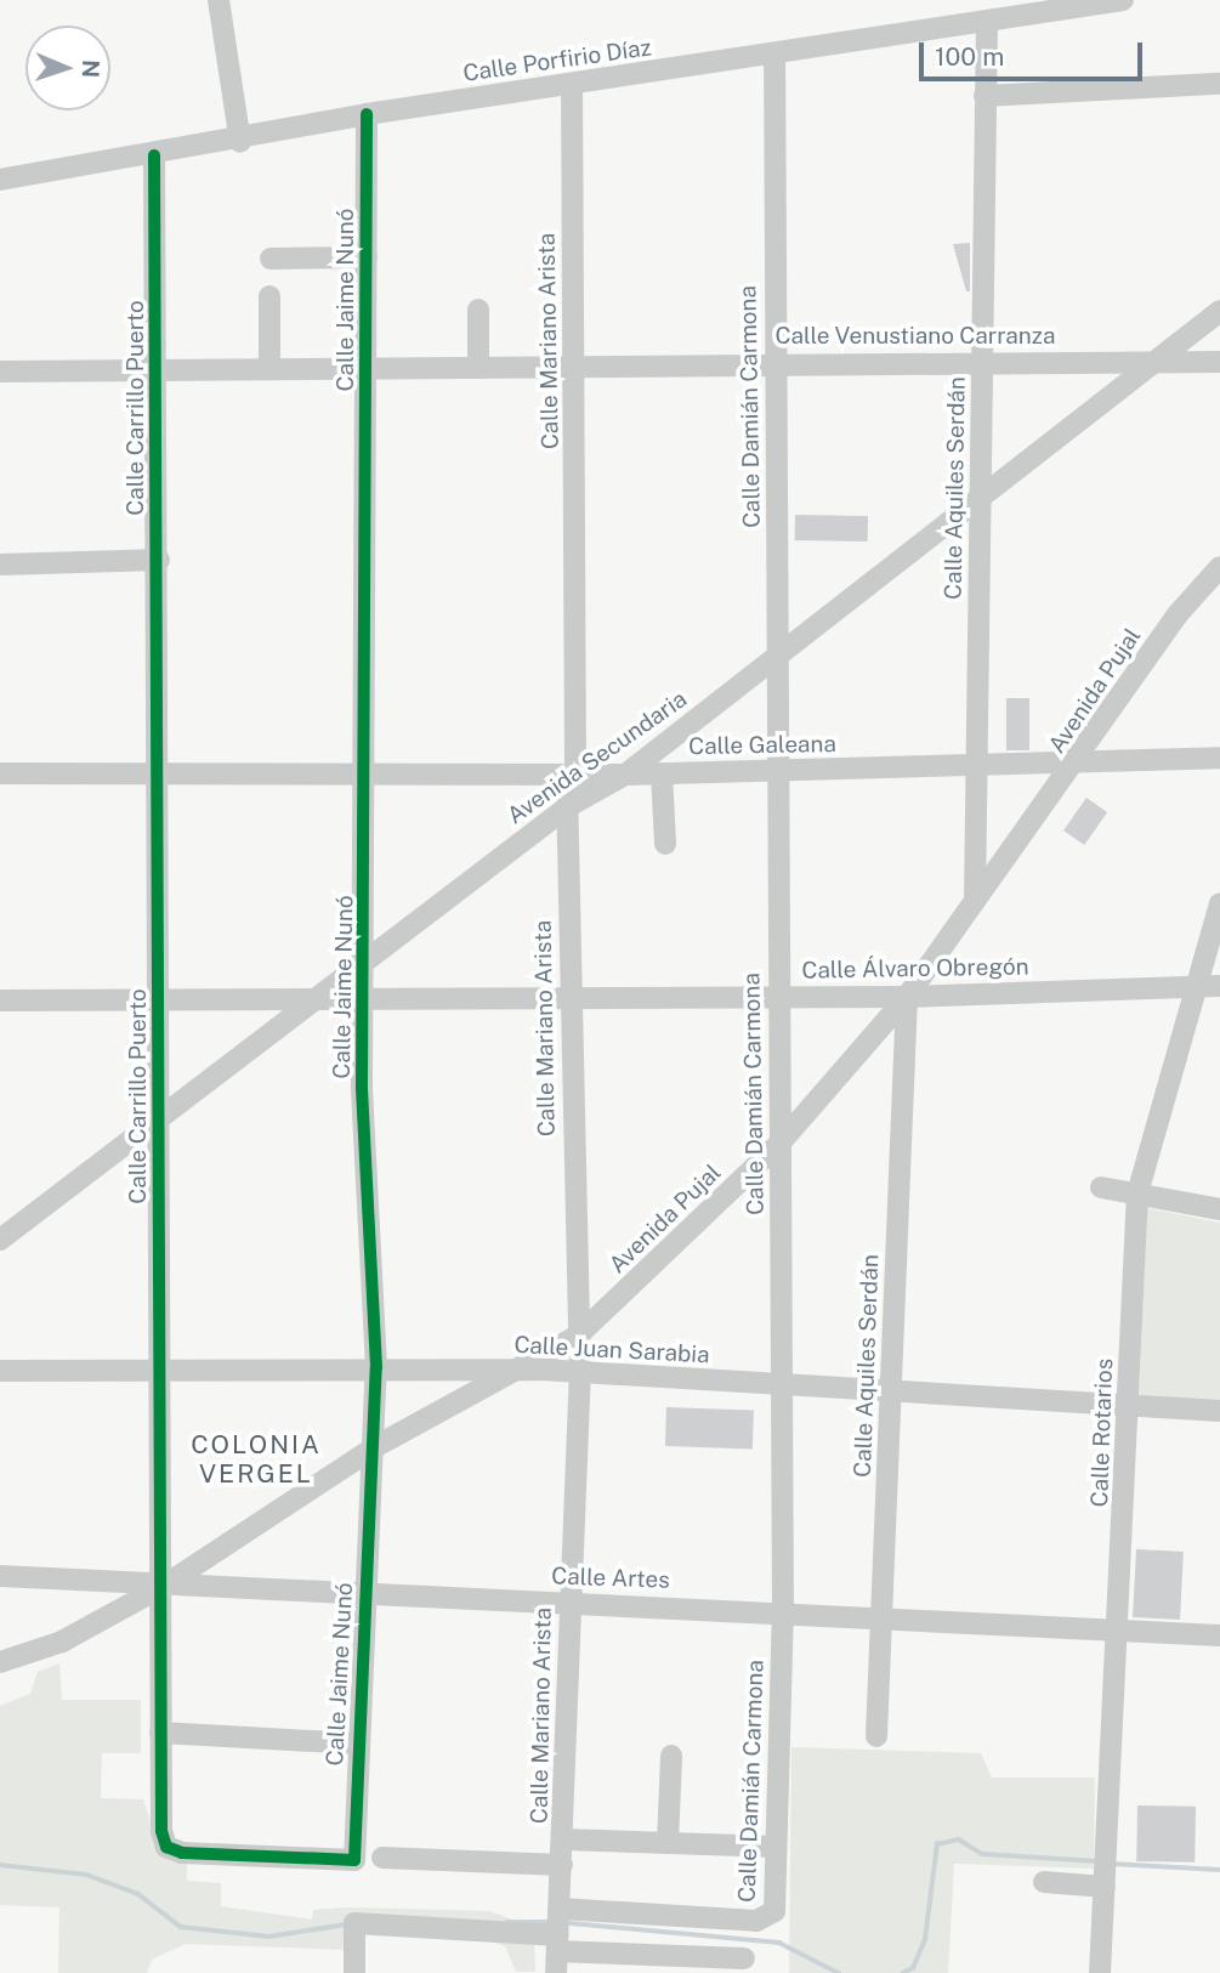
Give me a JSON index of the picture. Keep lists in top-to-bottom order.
{
  "streets": {
    "street": [
      "Calle Porfirio Díaz",
      "Calle Jaime Nunó",
      "Calle Venustiano Carranza",
      "Calle Mariano Arista",
      "Calle Damián Carmona",
      "Calle Carrillo Puerto",
      "Calle Aquiles Serdán",
      "Avenida Pujal",
      "Calle Galeana",
      "Avenida Secundaria",
      "Calle Álvaro Obregón",
      "Calle Juan Sarabia",
      "Calle Rotarios",
      "Calle Artes"
    ]
  },
  "crossings": [
    ["Calle Porfirio Díaz", "Calle Jaime Nunó"],
    ["Calle Porfirio Díaz", "Calle Mariano Arista"],
    ["Calle Porfirio Díaz", "Calle Damián Carmona"],
    ["Calle Porfirio Díaz", "Calle Carrillo Puerto"],
    ["Calle Porfirio Díaz", "Calle Aquiles Serdán"],
    ["Calle Jaime Nunó", "Calle Venustiano Carranza"],
    ["Calle Jaime Nunó", "Calle Carrillo Puerto"],
    ["Calle Jaime Nunó", "Avenida Pujal"],
    ["Calle Jaime Nunó", "Calle Galeana"],
    ["Calle Jaime Nunó", "Avenida Secundaria"],
    ["Calle Jaime Nunó", "Calle Álvaro Obregón"],
    ["Calle Jaime Nunó", "Calle Juan Sarabia"],
    ["Calle Jaime Nunó", "Calle Artes"],
    ["Calle Venustiano Carranza", "Calle Mariano Arista"],
    ["Calle Venustiano Carranza", "Calle Damián Carmona"],
    ["Calle Venustiano Carranza", "Calle Carrillo Puerto"],
    ["Calle Venustiano Carranza", "Calle Aquiles Serdán"],
    ["Calle Venustiano Carranza", "Avenida Secundaria"],
    ["Calle Mariano Arista", "Calle Damián Carmona"],
    ["Calle Mariano Arista", "Avenida Pujal"],
    ["Calle Mariano Arista", "Calle Galeana"],
    ["Calle Mariano Arista", "Avenida Secundaria"],
    ["Calle Mariano Arista", "Calle Álvaro Obregón"],
    ["Calle Mariano Arista", "Calle Juan Sarabia"],
    ["Calle Mariano Arista", "Calle Artes"],
    ["Calle Damián Carmona", "Avenida Pujal"],
    ["Calle Damián Carmona", "Calle Galeana"],
    ["Calle Damián Carmona", "Avenida Secundaria"],
    ["Calle Damián Carmona", "Calle Álvaro Obregón"],
    ["Calle Damián Carmona", "Calle Juan Sarabia"],
    ["Calle Damián Carmona", "Calle Artes"],
    ["Calle Carrillo Puerto", "Avenida Pujal"],
    ["Calle Carrillo Puerto", "Calle Galeana"],
    ["Calle Carrillo Puerto", "Avenida Secundaria"],
    ["Calle Carrillo Puerto", "Calle Álvaro Obregón"],
    ["Calle Carrillo Puerto", "Calle Juan Sarabia"],
    ["Calle Carrillo Puerto", "Calle Artes"],
    ["Calle Aquiles Serdán", "Avenida Pujal"],
    ["Calle Aquiles Serdán", "Calle Galeana"],
    ["Calle Aquiles Serdán", "Avenida Secundaria"],
    ["Calle Aquiles Serdán", "Calle Álvaro Obregón"],
    ["Calle Aquiles Serdán", "Calle Juan Sarabia"],
    ["Calle Aquiles Serdán", "Calle Artes"],
    ["Avenida Pujal", "Calle Galeana"],
    ["Avenida Pujal", "Calle Álvaro Obregón"],
    ["Avenida Pujal", "Calle Juan Sarabia"],
    ["Avenida Pujal", "Calle Artes"],
    ["Calle Galeana", "Avenida Secundaria"],
    ["Avenida Secundaria", "Calle Álvaro Obregón"],
    ["Calle Álvaro Obregón", "Calle Rotarios"],
    ["Calle Juan Sarabia", "Calle Rotarios"],
    ["Calle Rotarios", "Calle Artes"]
  ],
  "districts": ["COLONIA VERGEL"],
  "scale_bar": "100 m",
  "north": "right"
}
